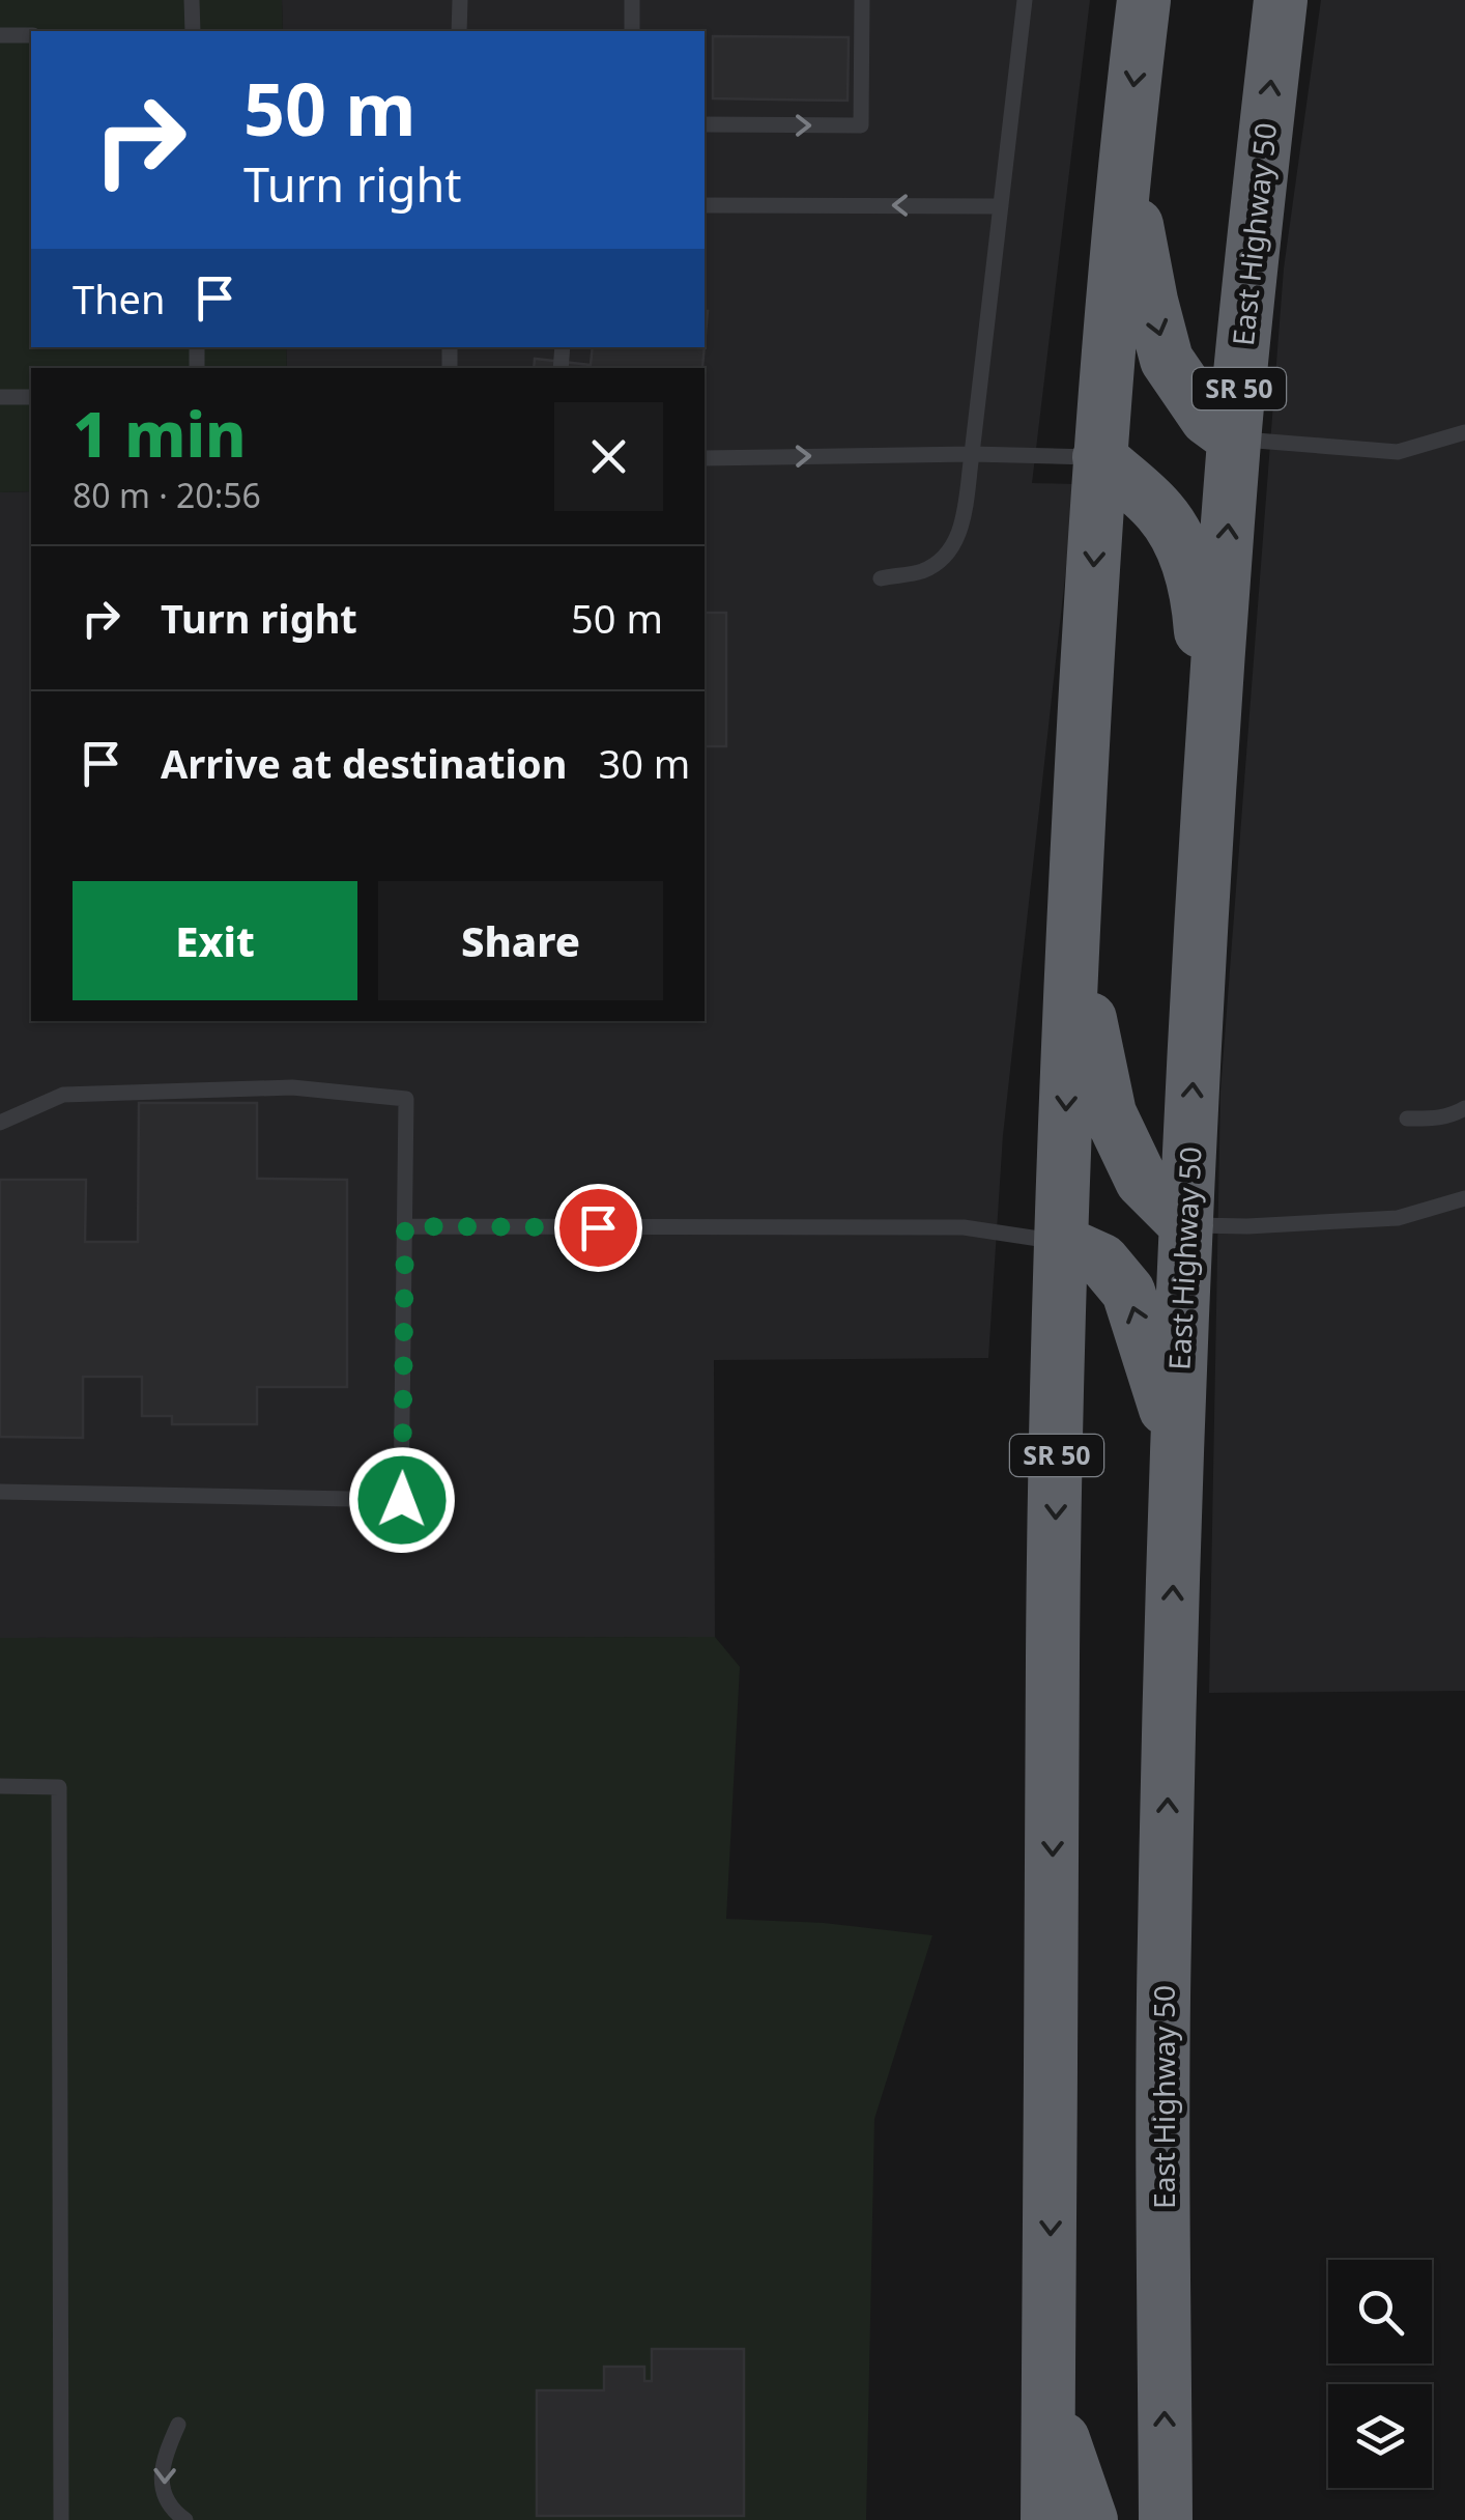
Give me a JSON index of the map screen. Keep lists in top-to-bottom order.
{
  "streets": {
    "highway": ["East Highway 50", "SR 50"]
  },
  "page": {
    "turn": ["50 m", "Turn right"],
    "then": "Then",
    "heading": ["1 min", "80 m · 20:56"],
    "list": [
      {
        "name": "Turn right",
        "value": "50 m"
      },
      {
        "name": "Arrive at destination",
        "value": "30 m"
      }
    ],
    "buttons": ["Exit", "Share"]
  }
}
